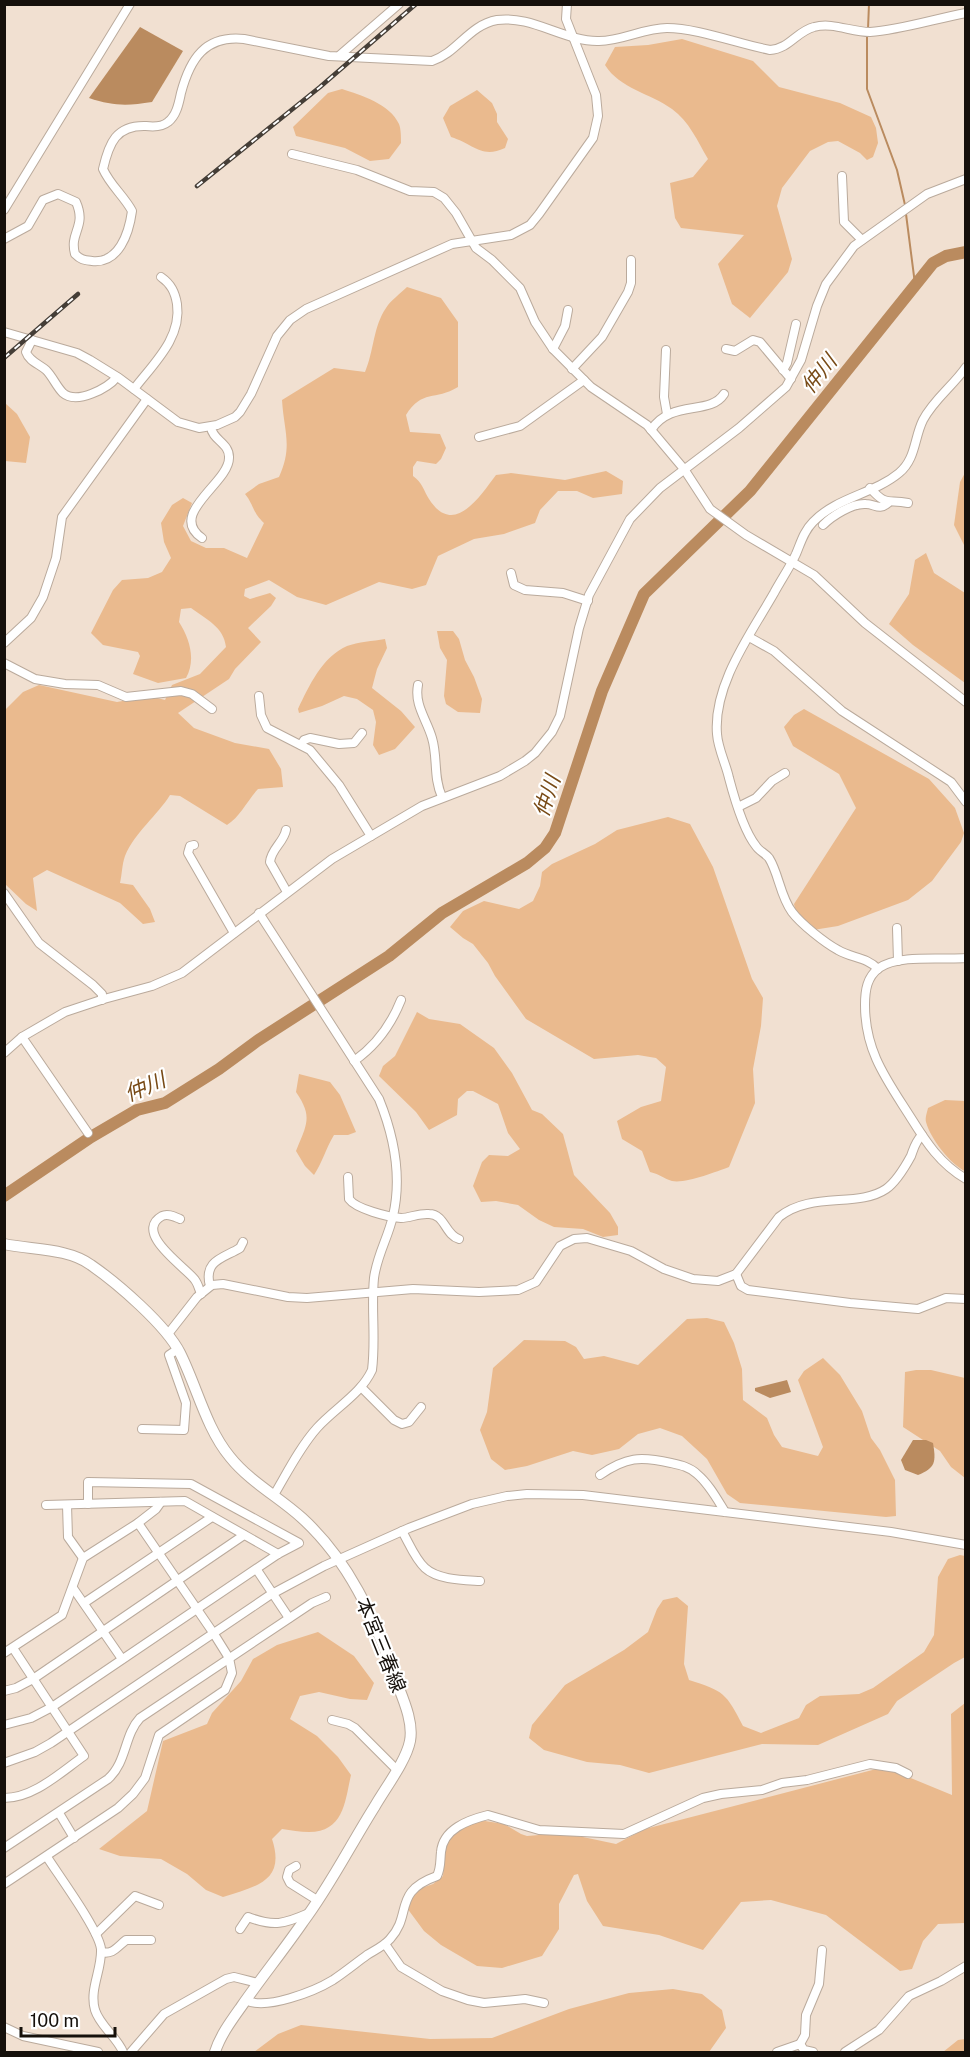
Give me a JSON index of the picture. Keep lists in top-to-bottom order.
{
  "streets": {
    "main road": ["本宮三春線"]
  },
  "water": ["仲川"],
  "scale_bar": "100 m"
}
